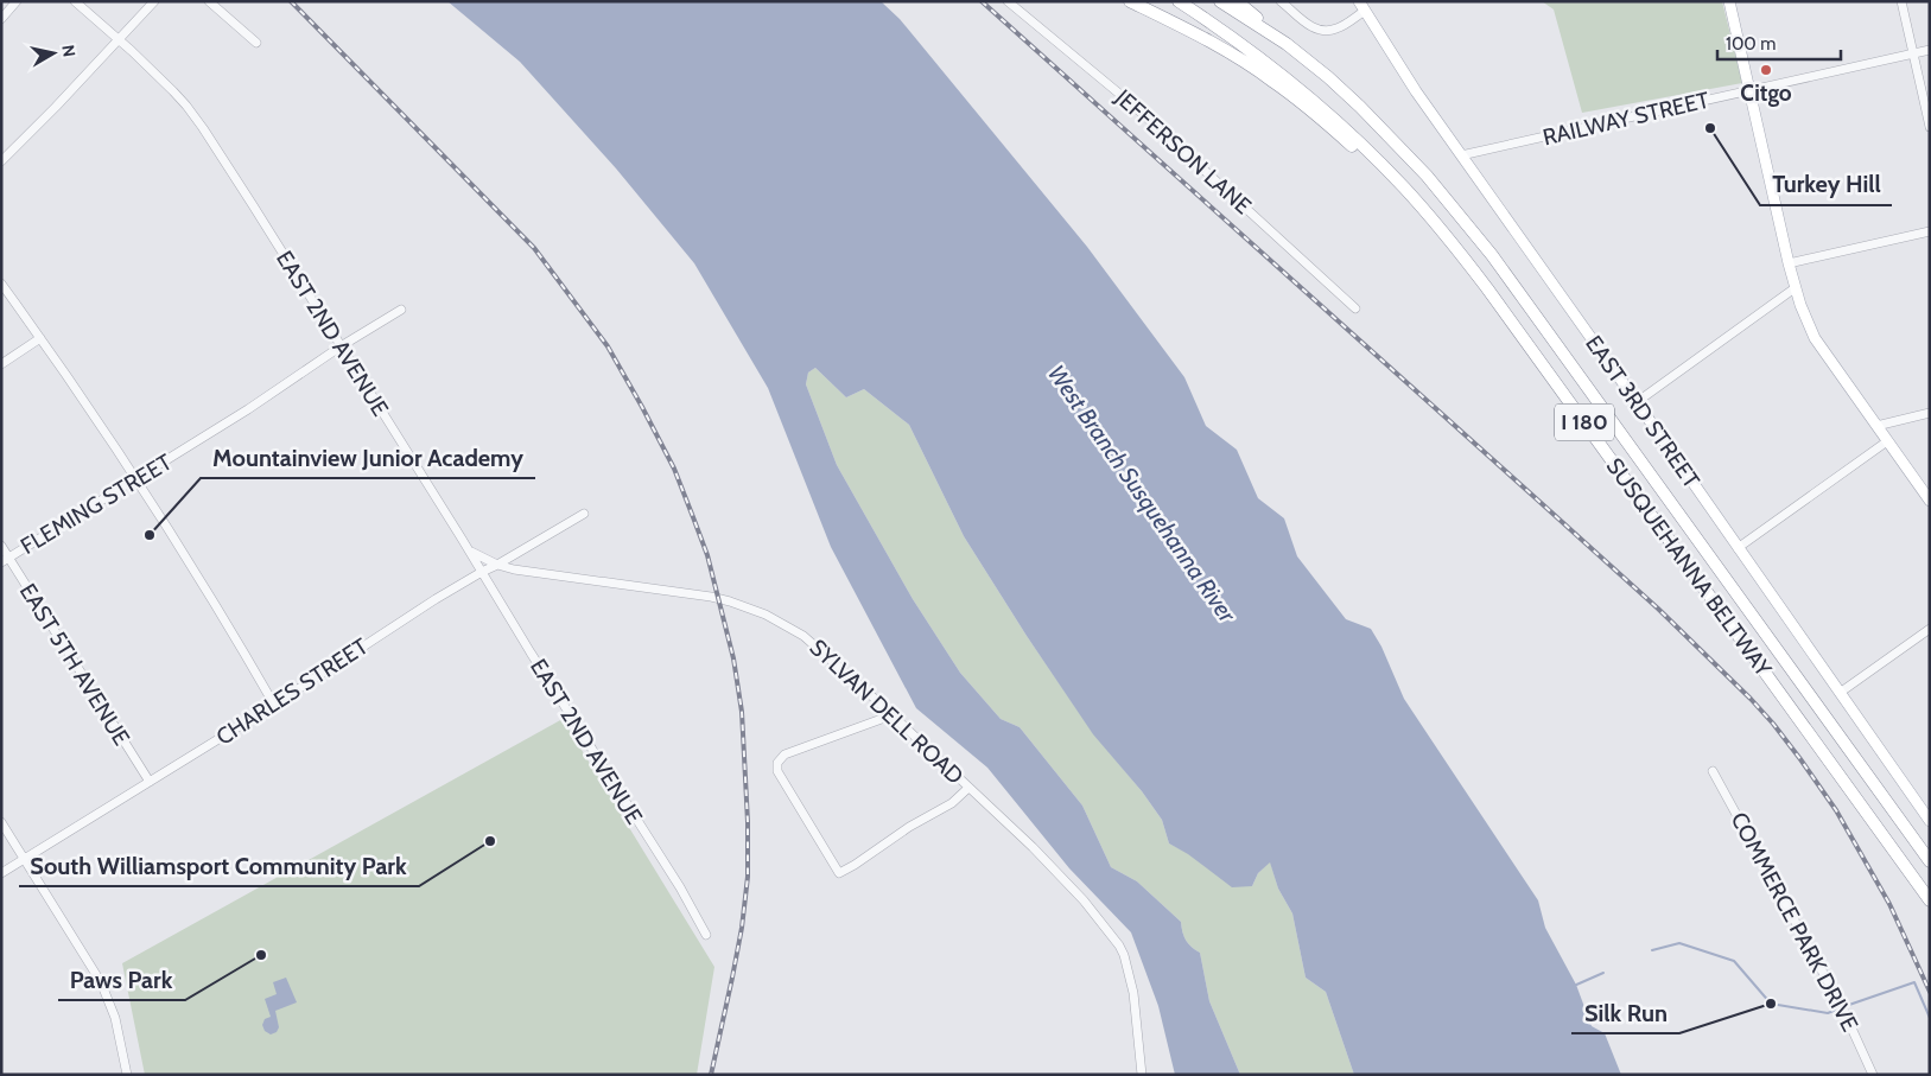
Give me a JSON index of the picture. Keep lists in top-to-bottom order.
{
  "streets": {
    "highway": ["I 180", "SUSQUEHANNA BELTWAY"],
    "main road": ["EAST 3RD STREET"],
    "street": [
      "RAILWAY STREET",
      "JEFFERSON LANE",
      "EAST 2ND AVENUE",
      "FLEMING STREET",
      "EAST 5TH AVENUE",
      "CHARLES STREET",
      "SYLVAN DELL ROAD",
      "COMMERCE PARK DRIVE"
    ]
  },
  "crossings": [
    ["RAILWAY STREET", "EAST 3RD STREET"],
    ["EAST 2ND AVENUE", "FLEMING STREET"],
    ["EAST 2ND AVENUE", "CHARLES STREET"],
    ["EAST 2ND AVENUE", "SYLVAN DELL ROAD"],
    ["FLEMING STREET", "EAST 5TH AVENUE"],
    ["EAST 5TH AVENUE", "CHARLES STREET"],
    ["CHARLES STREET", "SYLVAN DELL ROAD"]
  ],
  "water": ["West Branch Susquehanna River"],
  "places": [
    "Citgo",
    "Turkey Hill",
    "Mountainview Junior Academy",
    "South Williamsport Community Park",
    "Paws Park",
    "Silk Run"
  ],
  "scale_bar": "100 m",
  "north": "right"
}
